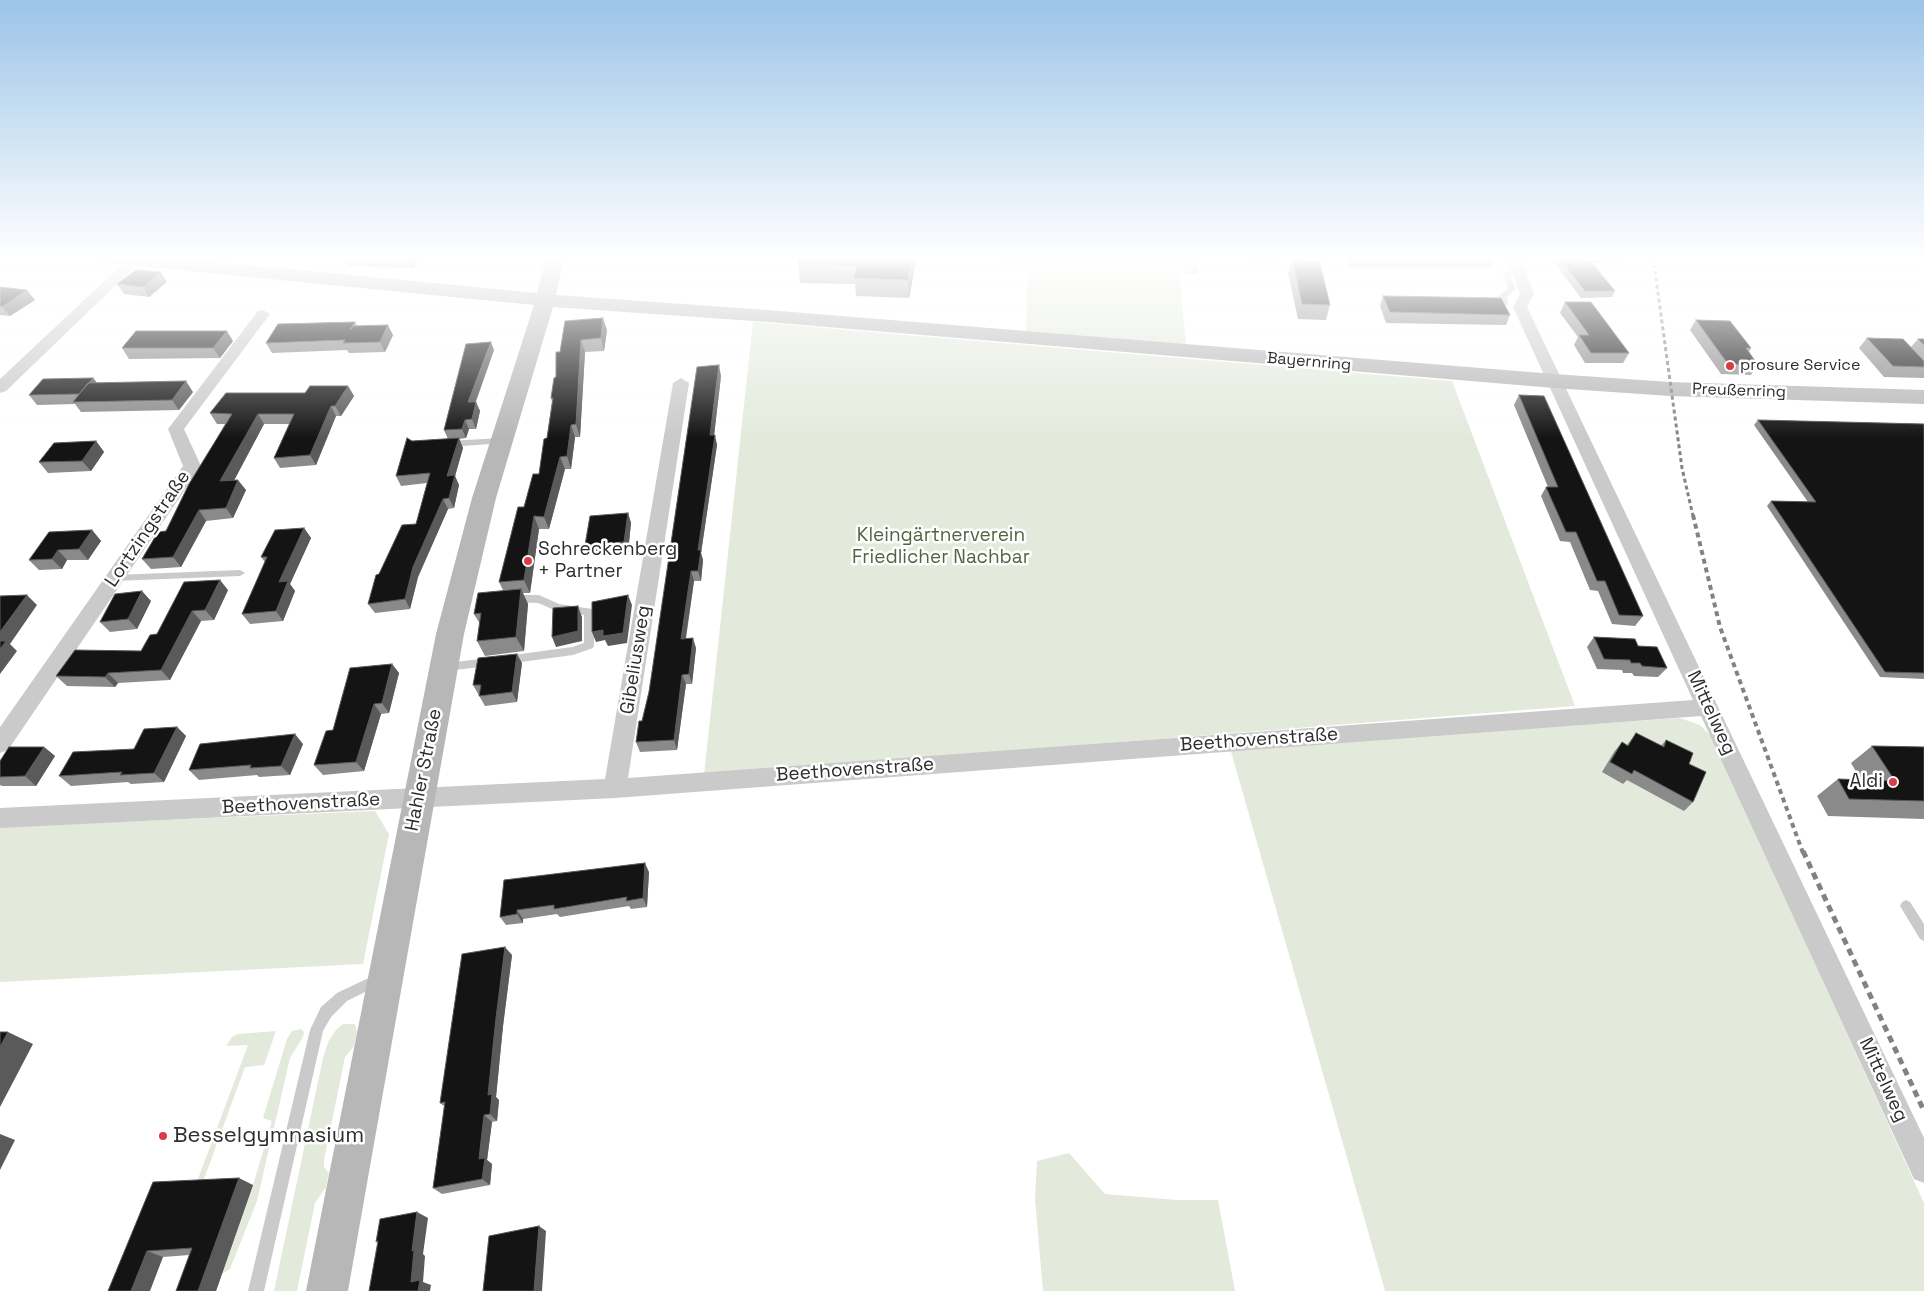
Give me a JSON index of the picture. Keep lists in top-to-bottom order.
{
  "streets": {
    "street": [
      "Bayernring",
      "Preußenring",
      "Lortzingstraße",
      "Gibeliusweg",
      "Mittelweg",
      "Beethovenstraße",
      "Hahler Straße"
    ]
  },
  "crossings": [
    ["Bayernring", "Preußenring"],
    ["Bayernring", "Mittelweg"],
    ["Preußenring", "Mittelweg"],
    ["Gibeliusweg", "Beethovenstraße"],
    ["Mittelweg", "Beethovenstraße"],
    ["Beethovenstraße", "Hahler Straße"]
  ],
  "parks": ["Kleingärtnerverein Friedlicher Nachbar"],
  "places": [
    "prosure Service",
    "Schreckenberg + Partner",
    "Aldi",
    "Besselgymnasium"
  ]
}
